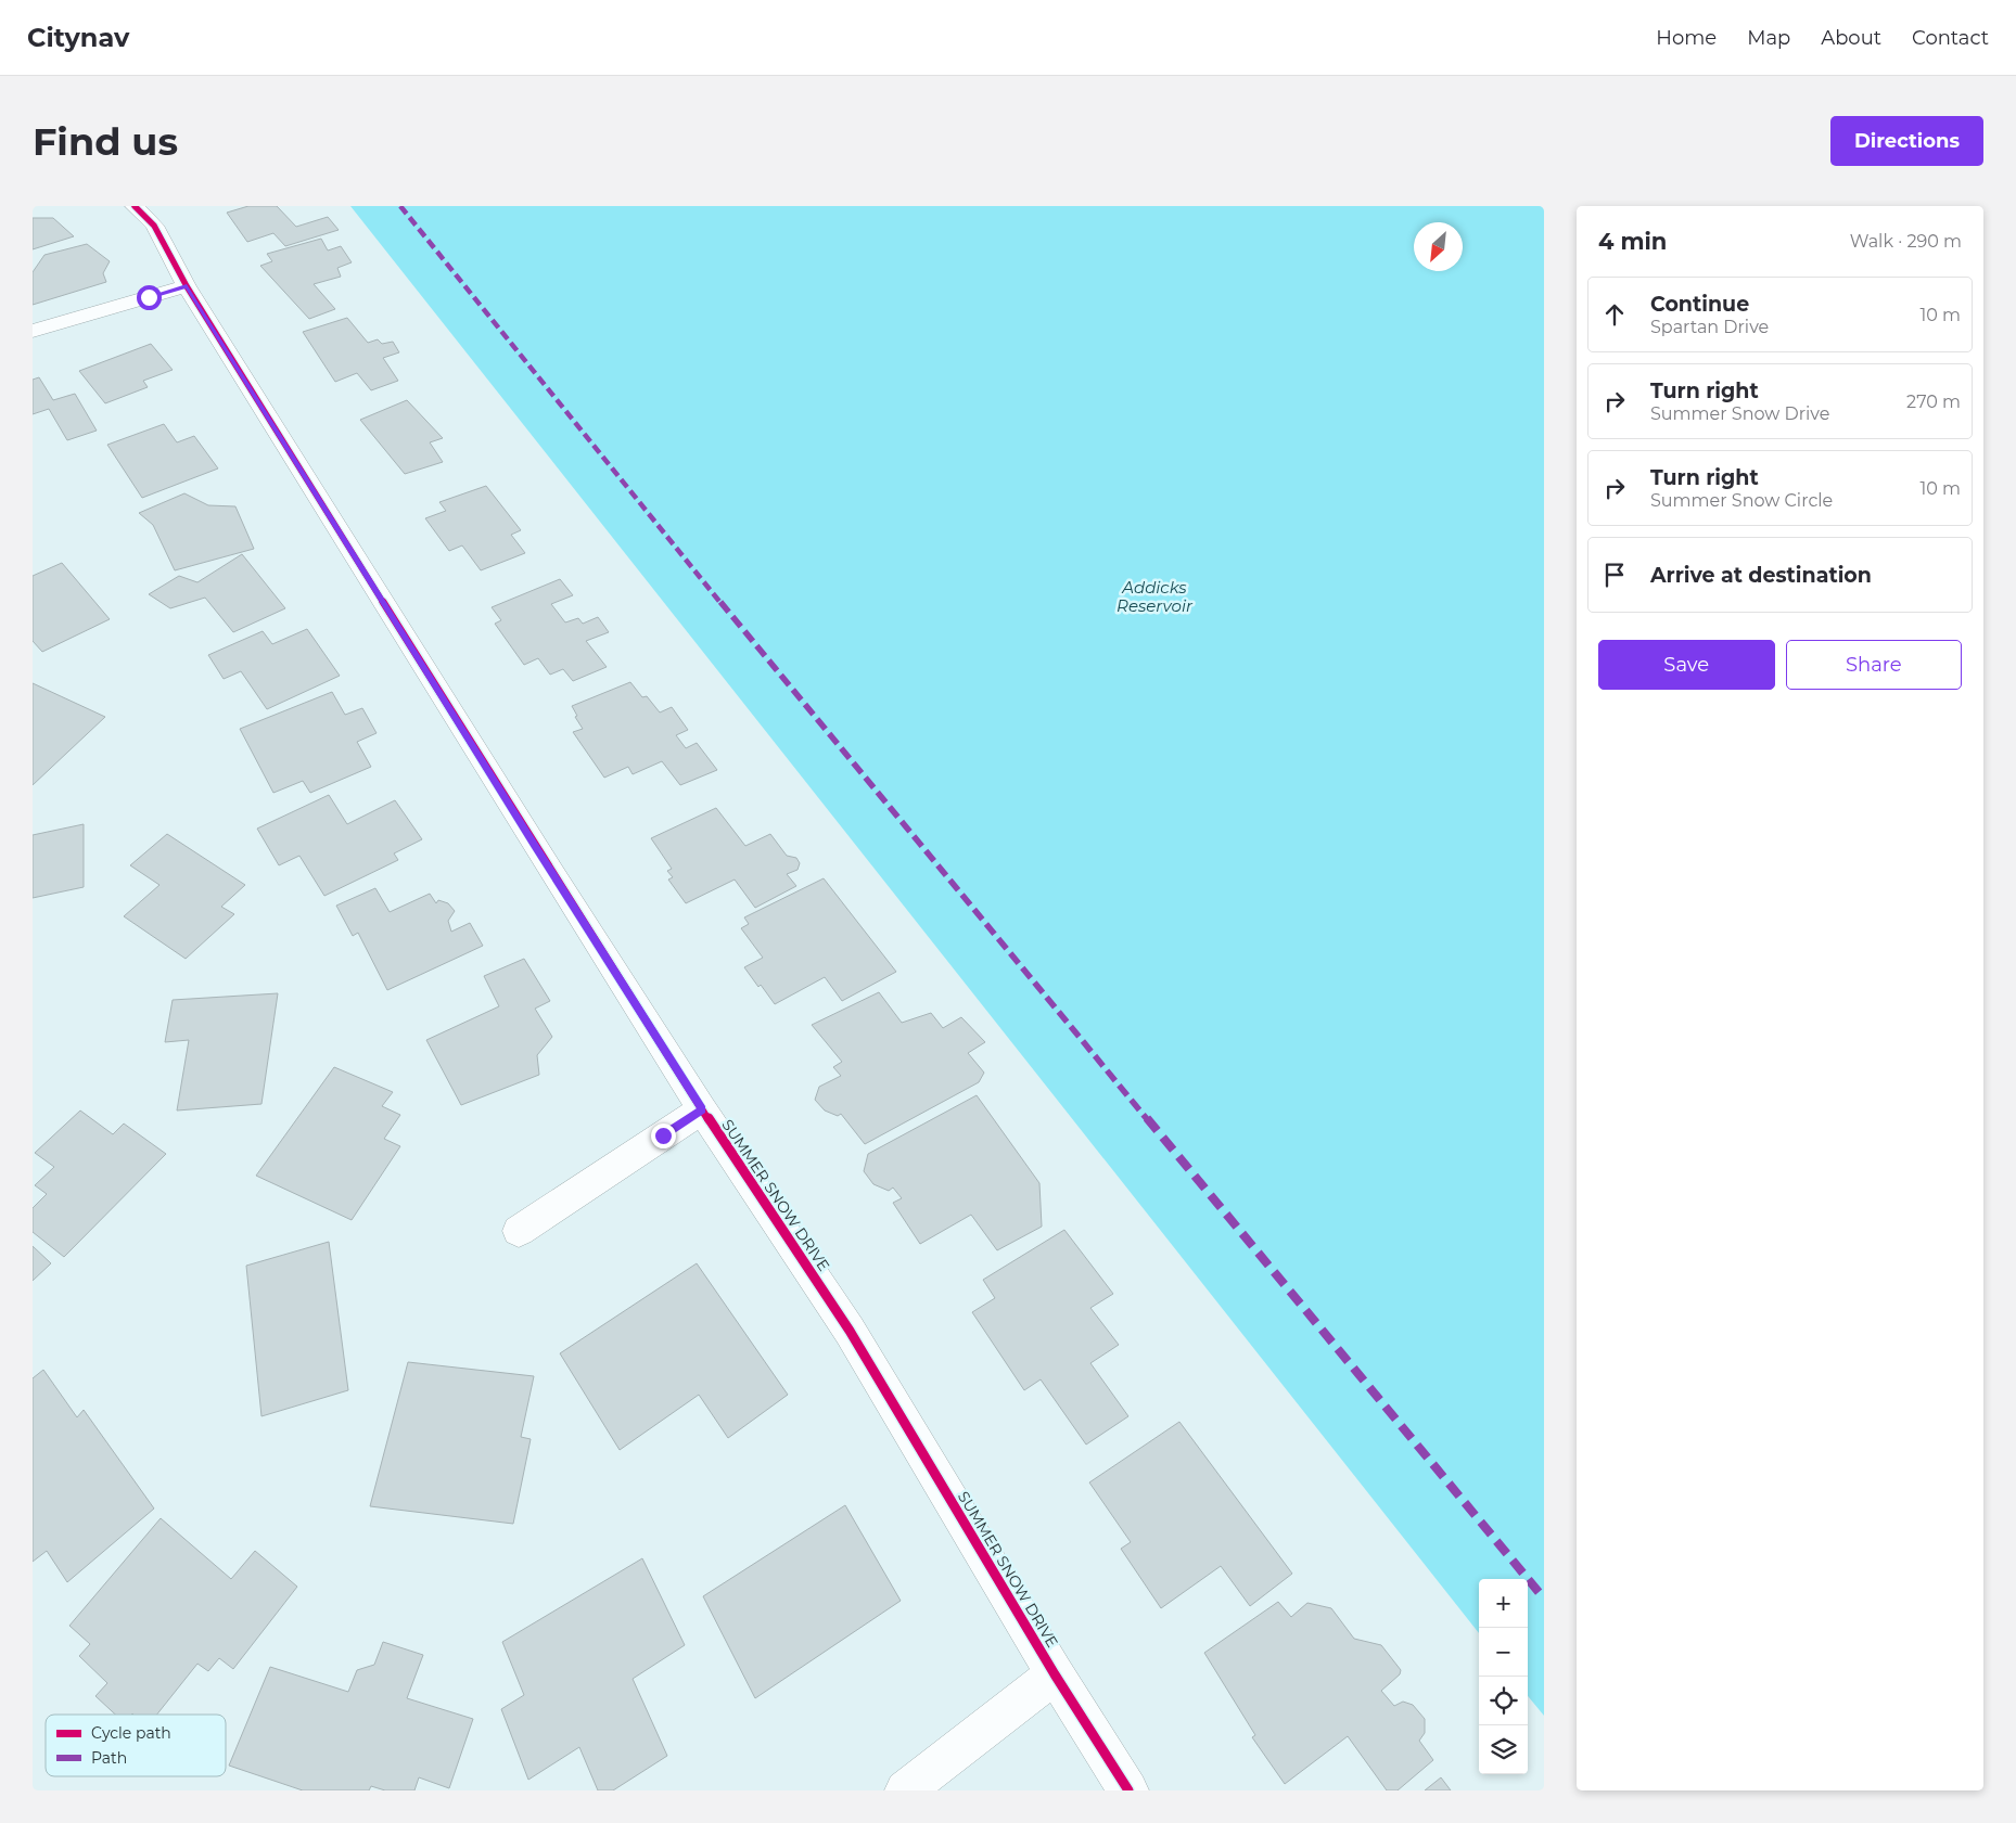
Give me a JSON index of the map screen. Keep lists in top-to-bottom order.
{
  "streets": {
    "street": ["SUMMER SNOW DRIVE"]
  },
  "water": ["Addicks Reservoir"],
  "legend": ["Cycle path", "Path"],
  "north": "bottom left",
  "page": {
    "header": "Citynav",
    "nav": [
      "Home",
      "Map",
      "About",
      "Contact"
    ],
    "buttons": [
      "Directions",
      ["Save", "Share"]
    ],
    "title": "Find us",
    "heading": ["4 min", "Walk · 290 m"],
    "list": [
      ["Continue", "Spartan Drive", "10 m"],
      ["Turn right", "Summer Snow Drive", "270 m"],
      ["Turn right", "Summer Snow Circle", "10 m"],
      "Arrive at destination"
    ],
    "map_buttons": ["+", "−"]
  }
}
